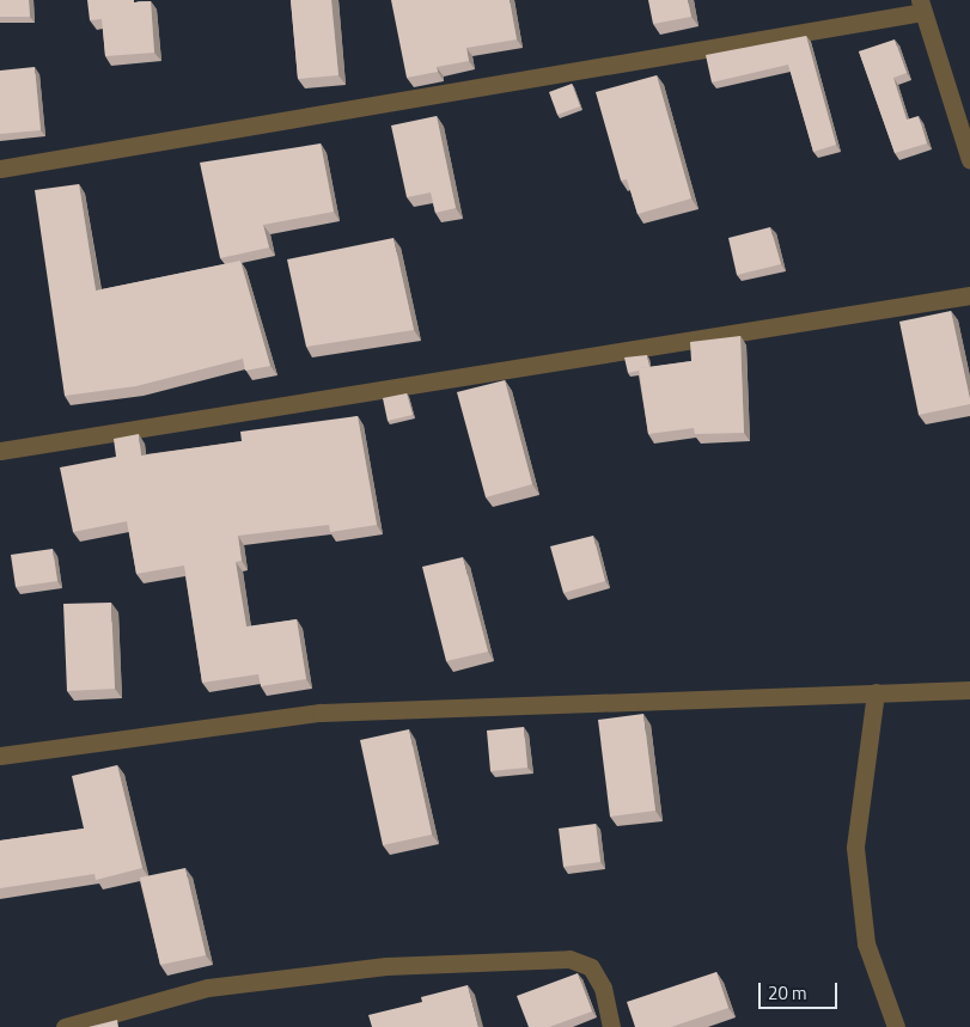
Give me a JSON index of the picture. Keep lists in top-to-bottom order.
{
  "scale_bar": "20 m"
}
